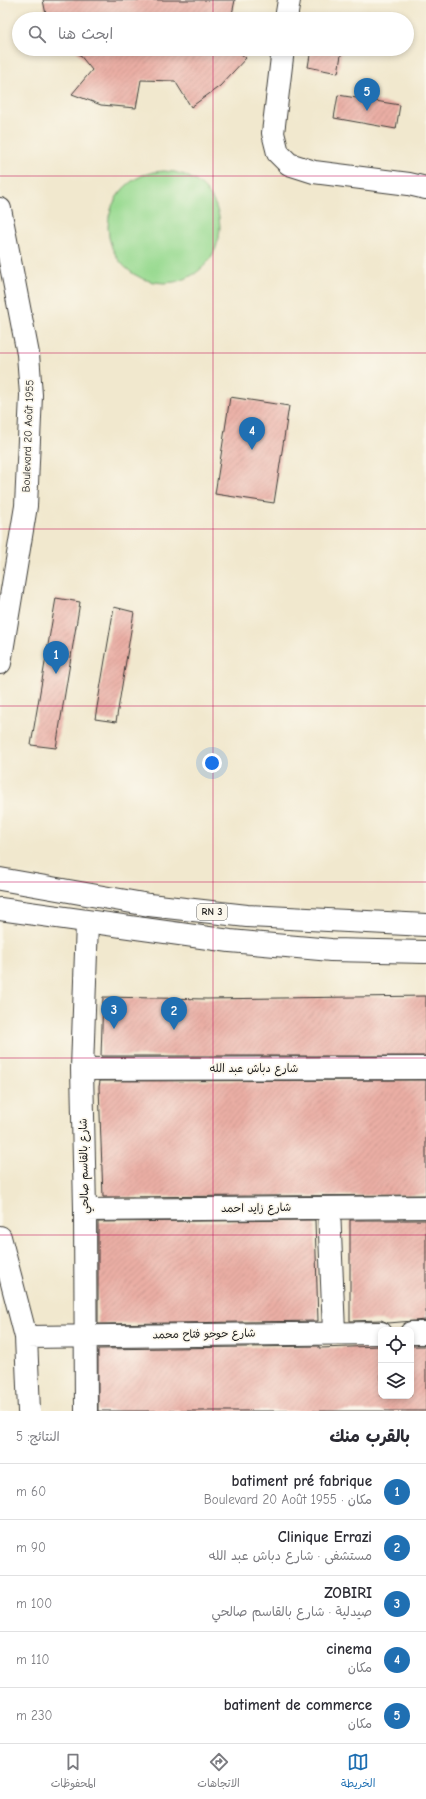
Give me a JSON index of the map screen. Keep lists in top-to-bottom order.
{
  "streets": {
    "street": [
      "Boulevard 20 Août 1955",
      "RN 3",
      "شارع دباش عبد الله",
      "شارع بالقاسم صالحي",
      "شارع زايد احمد",
      "شارع حوحو فتاح محمد"
    ]
  },
  "crossings": [
    ["RN 3", "شارع بالقاسم صالحي"],
    ["شارع دباش عبد الله", "شارع بالقاسم صالحي"],
    ["شارع بالقاسم صالحي", "شارع زايد احمد"],
    ["شارع بالقاسم صالحي", "شارع حوحو فتاح محمد"]
  ],
  "page": {
    "search": "ابحث هنا",
    "pins": [
      "5",
      "4",
      "1",
      "3",
      "2"
    ],
    "heading": ["بالقرب منك", "النتائج: 5"],
    "list": [
      {
        "mark": "1",
        "name": "batiment pré fabrique",
        "note": "مكان · Boulevard 20 Août 1955",
        "value": "60 m"
      },
      {
        "mark": "2",
        "name": "Clinique Errazi",
        "note": "مستشفى · شارع دباش عبد الله",
        "value": "90 m"
      },
      {
        "mark": "3",
        "name": "ZOBIRI",
        "note": "صيدلية · شارع بالقاسم صالحي",
        "value": "100 m"
      },
      {
        "mark": "4",
        "name": "cinema",
        "note": "مكان",
        "value": "110 m"
      },
      {
        "mark": "5",
        "name": "batiment de commerce",
        "note": "مكان",
        "value": "230 m"
      }
    ],
    "nav": ["الخريطة", "الاتجاهات", "المحفوظات"]
  }
}
